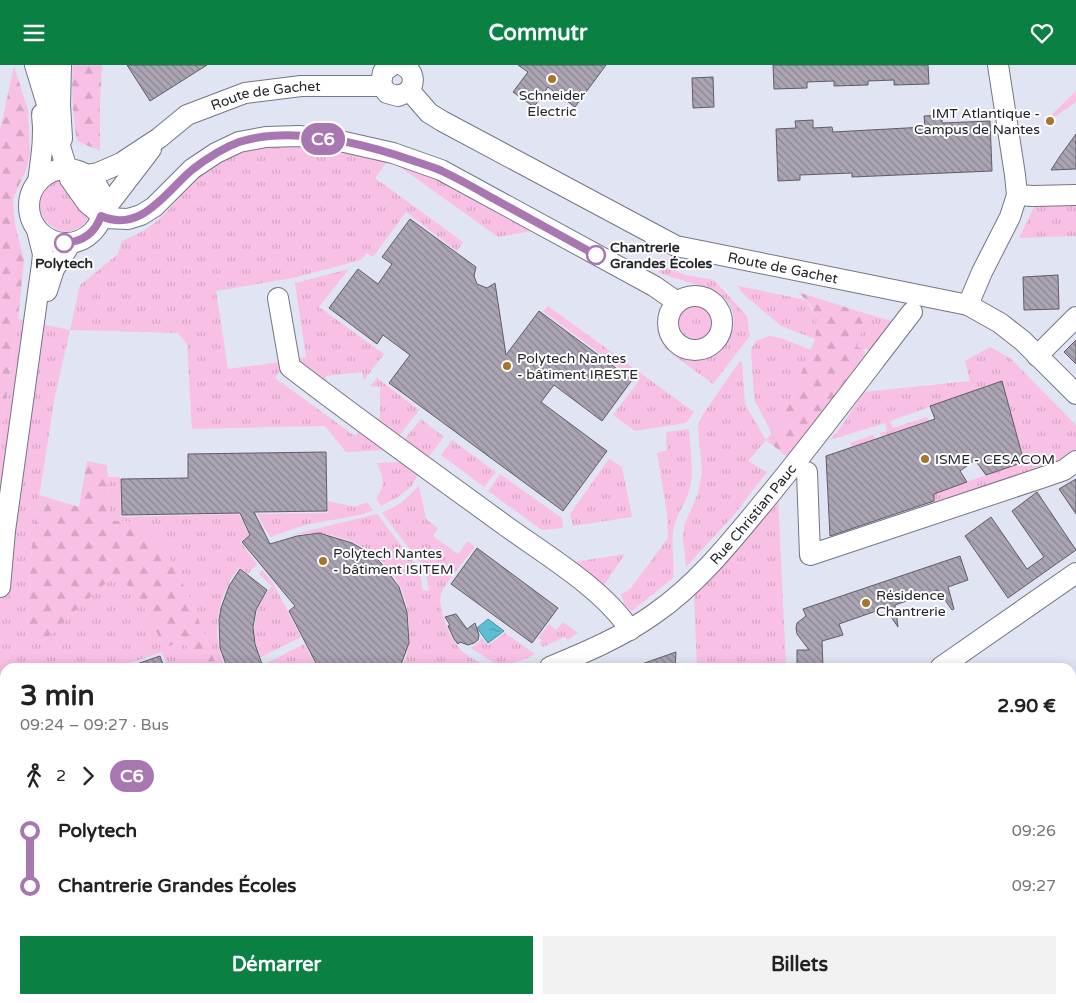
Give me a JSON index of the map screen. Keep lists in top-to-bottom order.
{
  "streets": {
    "street": ["Route de Gachet", "Rue Christian Pauc"]
  },
  "places": [
    "Schneider Electric",
    "IMT Atlantique - Campus de Nantes",
    "Polytech",
    "Chantrerie Grandes Écoles",
    "Polytech Nantes - bâtiment IRESTE",
    "ISME - CESACOM",
    "Polytech Nantes - bâtiment ISITEM",
    "Résidence Chantrerie"
  ],
  "lines": ["bus line C6"],
  "page": {
    "header": "Commutr",
    "on_map": "C6",
    "heading": ["3 min", "09:24 – 09:27 · Bus", "2.90 €"],
    "legs": ["2", "C6"],
    "list": [
      {
        "name": "Polytech",
        "value": "09:26"
      },
      {
        "name": "Chantrerie Grandes Écoles",
        "value": "09:27"
      }
    ],
    "buttons": ["Démarrer", "Billets"]
  }
}
